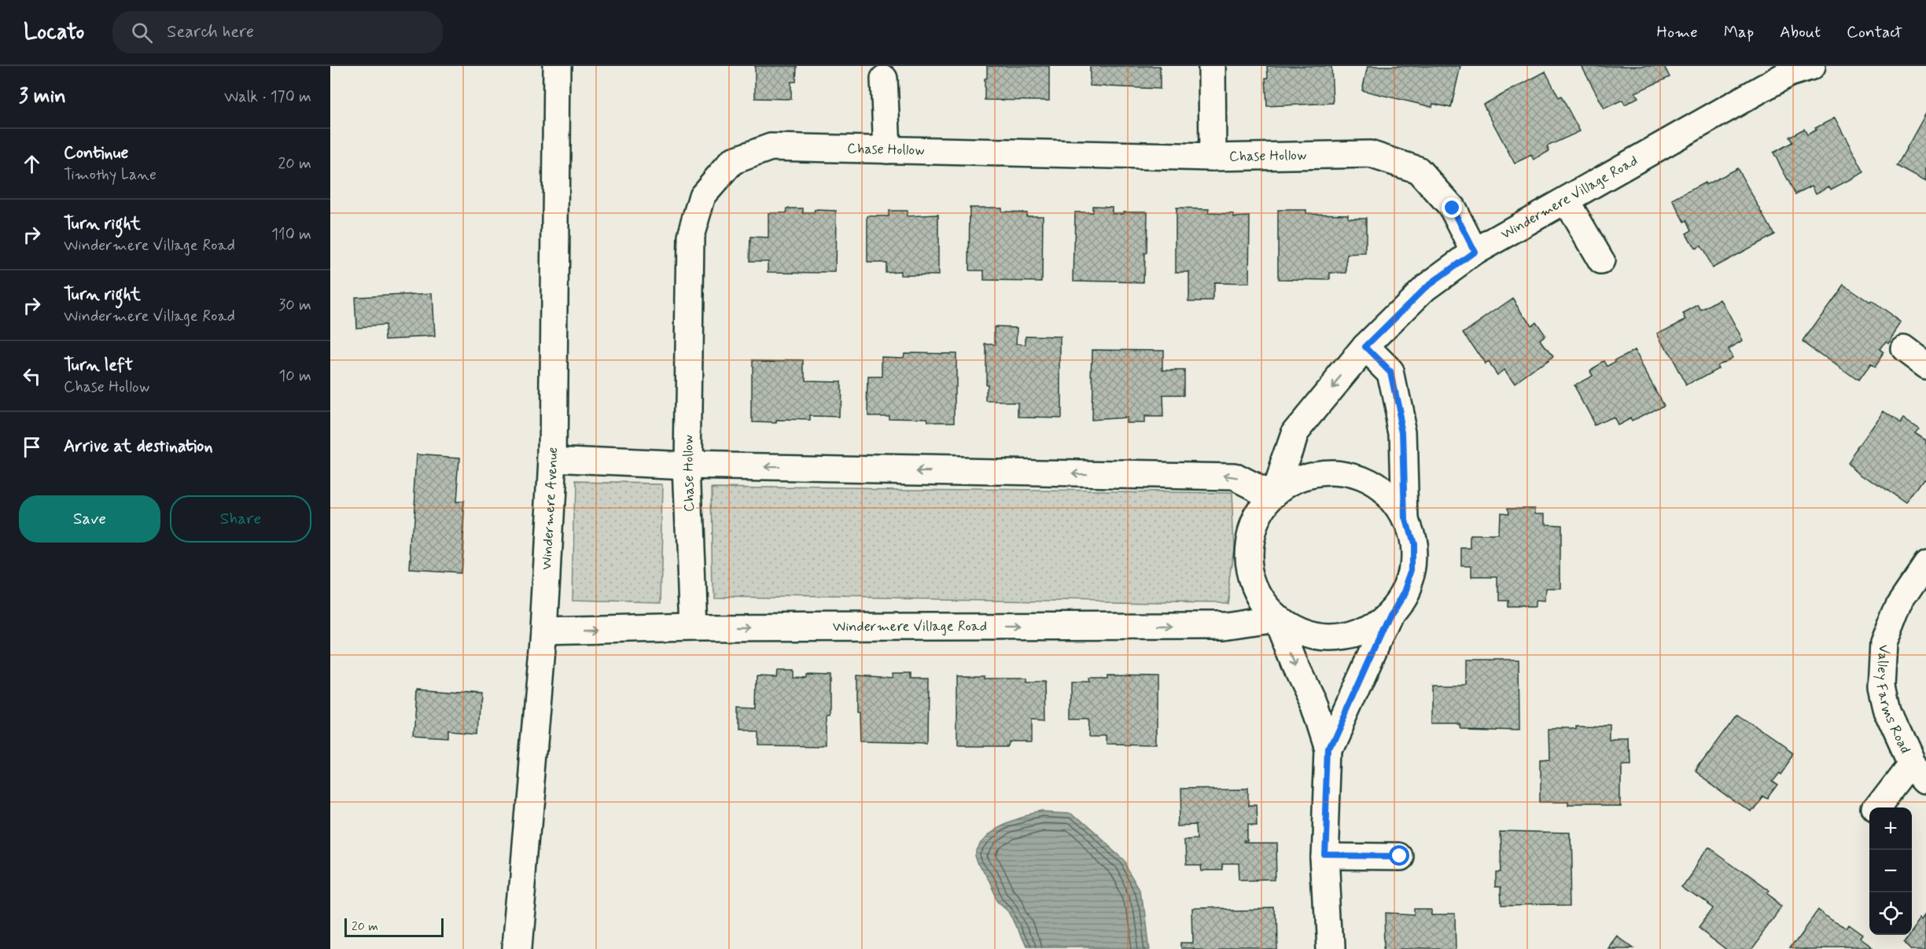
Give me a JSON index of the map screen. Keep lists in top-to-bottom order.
{
  "streets": {
    "street": [
      "Chase Hollow",
      "Windermere Village Road",
      "Windermere Avenue",
      "Valley Farms Road"
    ]
  },
  "crossings": [
    ["Chase Hollow", "Windermere Village Road"],
    ["Windermere Village Road", "Windermere Avenue"]
  ],
  "scale_bar": "20 m",
  "page": {
    "header": "Locato",
    "search": "Search here",
    "nav": [
      "Home",
      "Map",
      "About",
      "Contact"
    ],
    "heading": ["3 min", "Walk · 170 m"],
    "list": [
      ["Continue", "Timothy Lane", "20 m"],
      ["Turn right", "Windermere Village Road", "110 m"],
      ["Turn right", "Windermere Village Road", "30 m"],
      ["Turn left", "Chase Hollow", "10 m"],
      "Arrive at destination"
    ],
    "buttons": ["Save", "Share"],
    "map_buttons": ["+", "−"],
    "scale": "20 m"
  }
}
